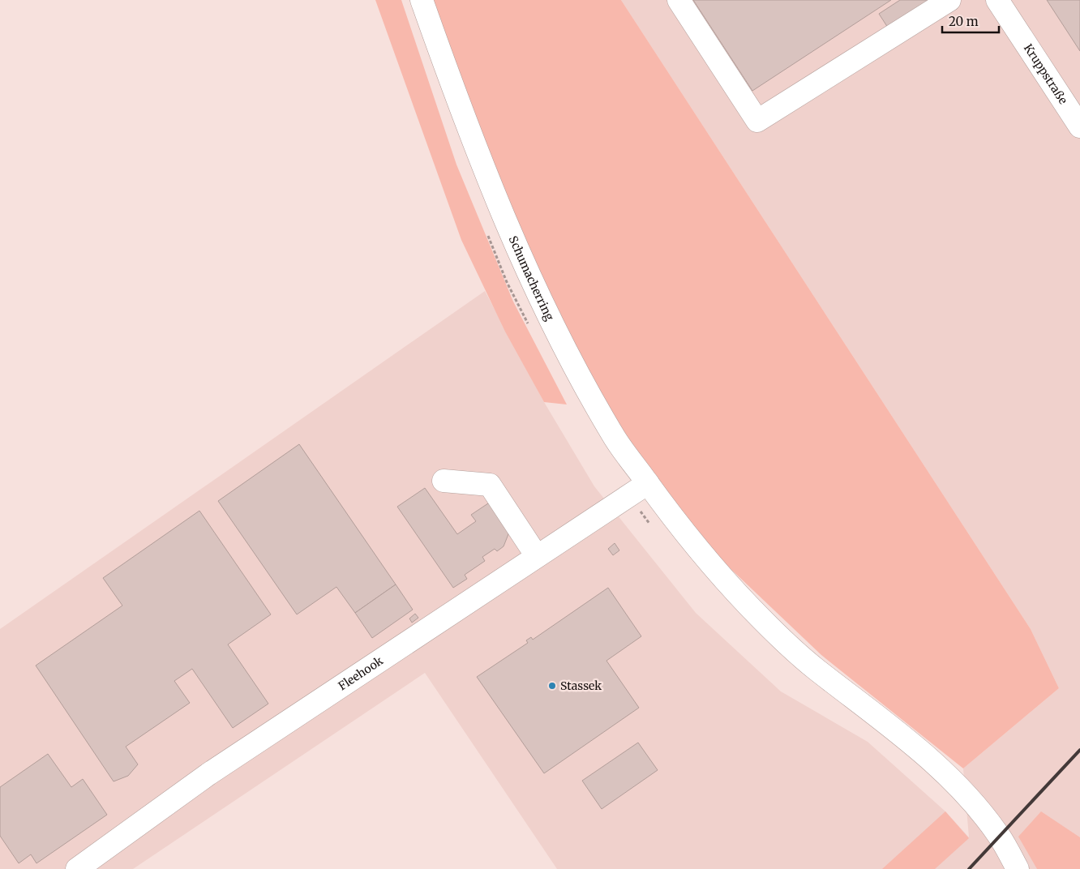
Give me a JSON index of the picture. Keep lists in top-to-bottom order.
{
  "streets": {
    "street": ["Kruppstraße", "Schumacherring", "Fleehook"]
  },
  "crossings": [
    ["Schumacherring", "Fleehook"]
  ],
  "places": ["Stassek"],
  "scale_bar": "20 m"
}
